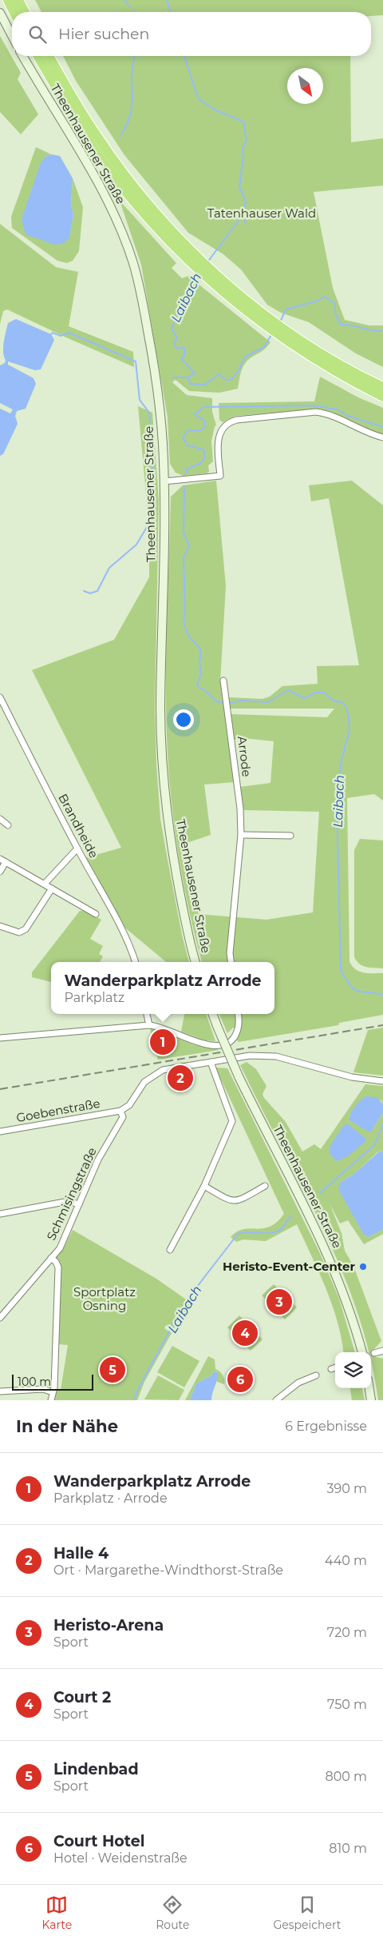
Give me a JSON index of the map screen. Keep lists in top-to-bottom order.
{
  "streets": {
    "main road": ["Theenhausener Straße"],
    "street": [
      "Arrode",
      "Brandheide",
      "Goebenstraße",
      "Schmisingstraße"
    ]
  },
  "crossings": [
    ["Goebenstraße", "Schmisingstraße"]
  ],
  "water": ["Laibach"],
  "parks": ["Tatenhauser Wald", "Sportplatz Osning"],
  "places": ["Heristo-Event-Center"],
  "scale_bar": "100 m",
  "north": "bottom right",
  "page": {
    "search": "Hier suchen",
    "popup": ["Wanderparkplatz Arrode", "Parkplatz"],
    "pins": [
      "1",
      "2",
      "3",
      "4",
      "5",
      "6"
    ],
    "scale": "100 m",
    "heading": ["In der Nähe", "6 Ergebnisse"],
    "list": [
      {
        "mark": "1",
        "name": "Wanderparkplatz Arrode",
        "note": "Parkplatz · Arrode",
        "value": "390 m"
      },
      {
        "mark": "2",
        "name": "Halle 4",
        "note": "Ort · Margarethe-Windthorst-Straße",
        "value": "440 m"
      },
      {
        "mark": "3",
        "name": "Heristo-Arena",
        "note": "Sport",
        "value": "720 m"
      },
      {
        "mark": "4",
        "name": "Court 2",
        "note": "Sport",
        "value": "750 m"
      },
      {
        "mark": "5",
        "name": "Lindenbad",
        "note": "Sport",
        "value": "800 m"
      },
      {
        "mark": "6",
        "name": "Court Hotel",
        "note": "Hotel · Weidenstraße",
        "value": "810 m"
      }
    ],
    "nav": ["Karte", "Route", "Gespeichert"]
  }
}
